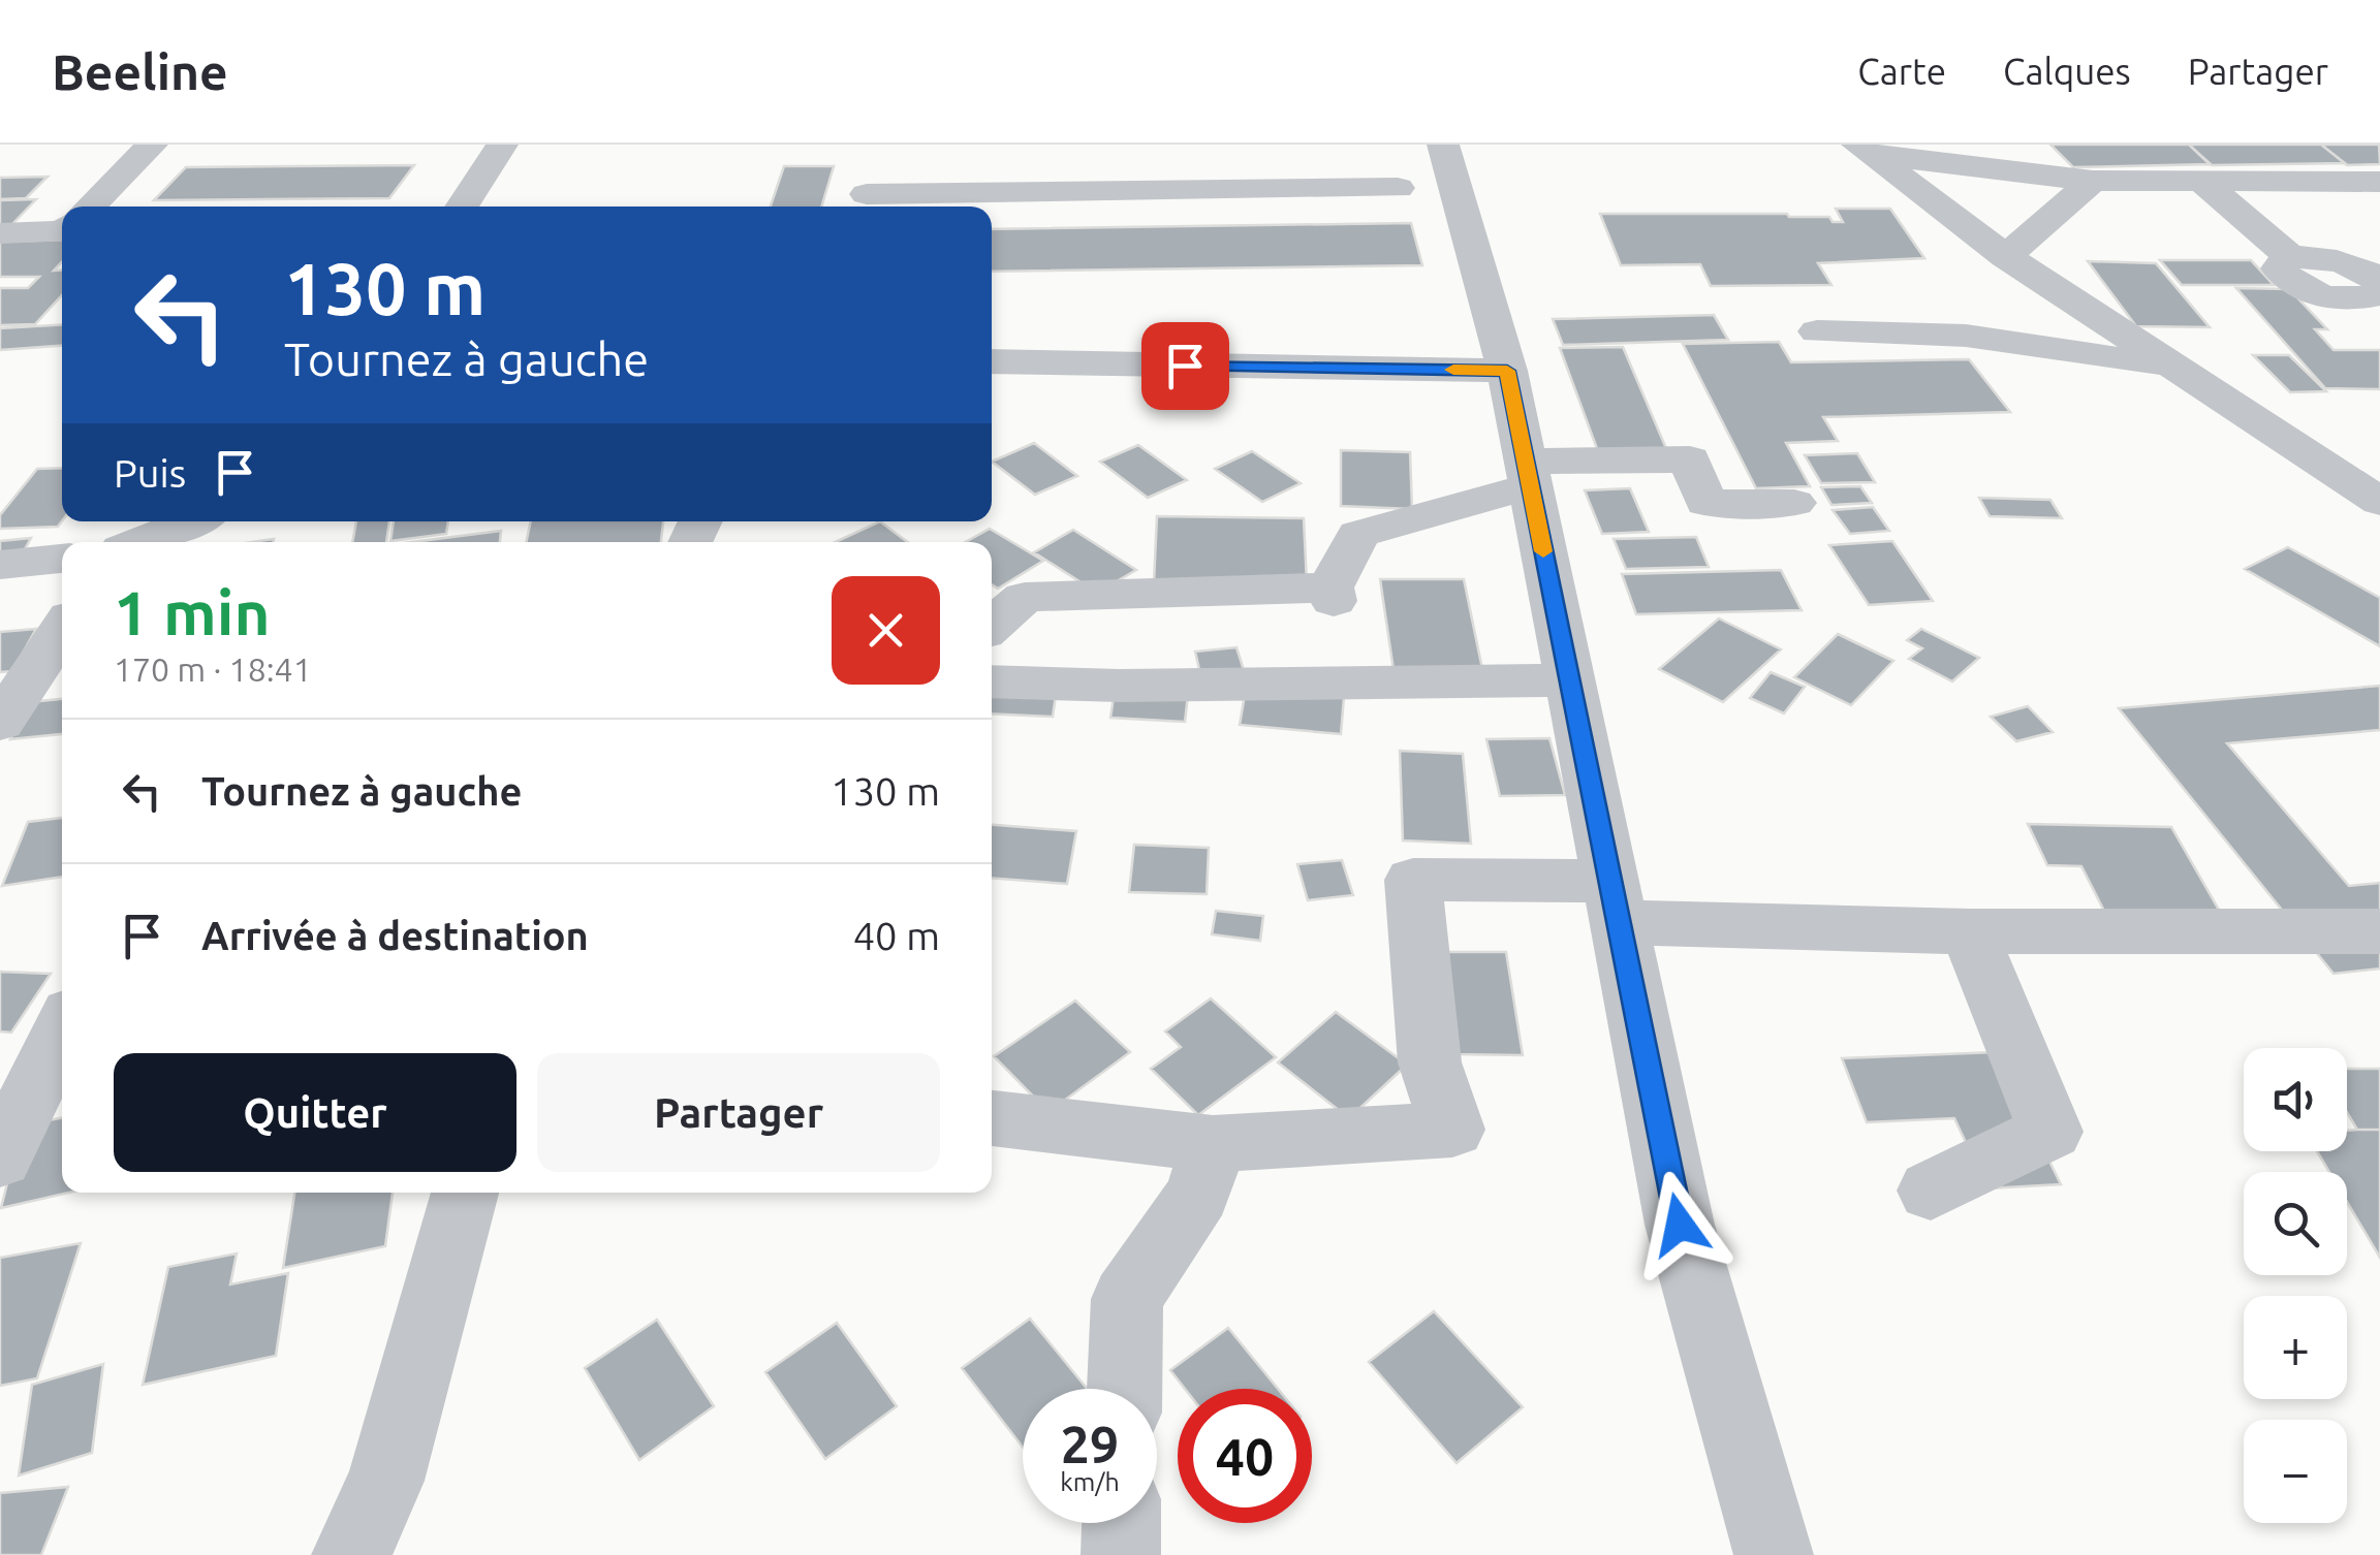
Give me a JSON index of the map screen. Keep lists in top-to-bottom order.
{
  "page": {
    "header": "Beeline",
    "nav": ["Carte", "Calques", "Partager"],
    "turn": ["130 m", "Tournez à gauche"],
    "then": "Puis",
    "heading": ["1 min", "170 m · 18:41"],
    "list": [
      {
        "name": "Tournez à gauche",
        "value": "130 m"
      },
      {
        "name": "Arrivée à destination",
        "value": "40 m"
      }
    ],
    "buttons": ["Quitter", "Partager"],
    "map_buttons": ["+", "−"],
    "speed": "29 km/h",
    "limit": "40"
  }
}
